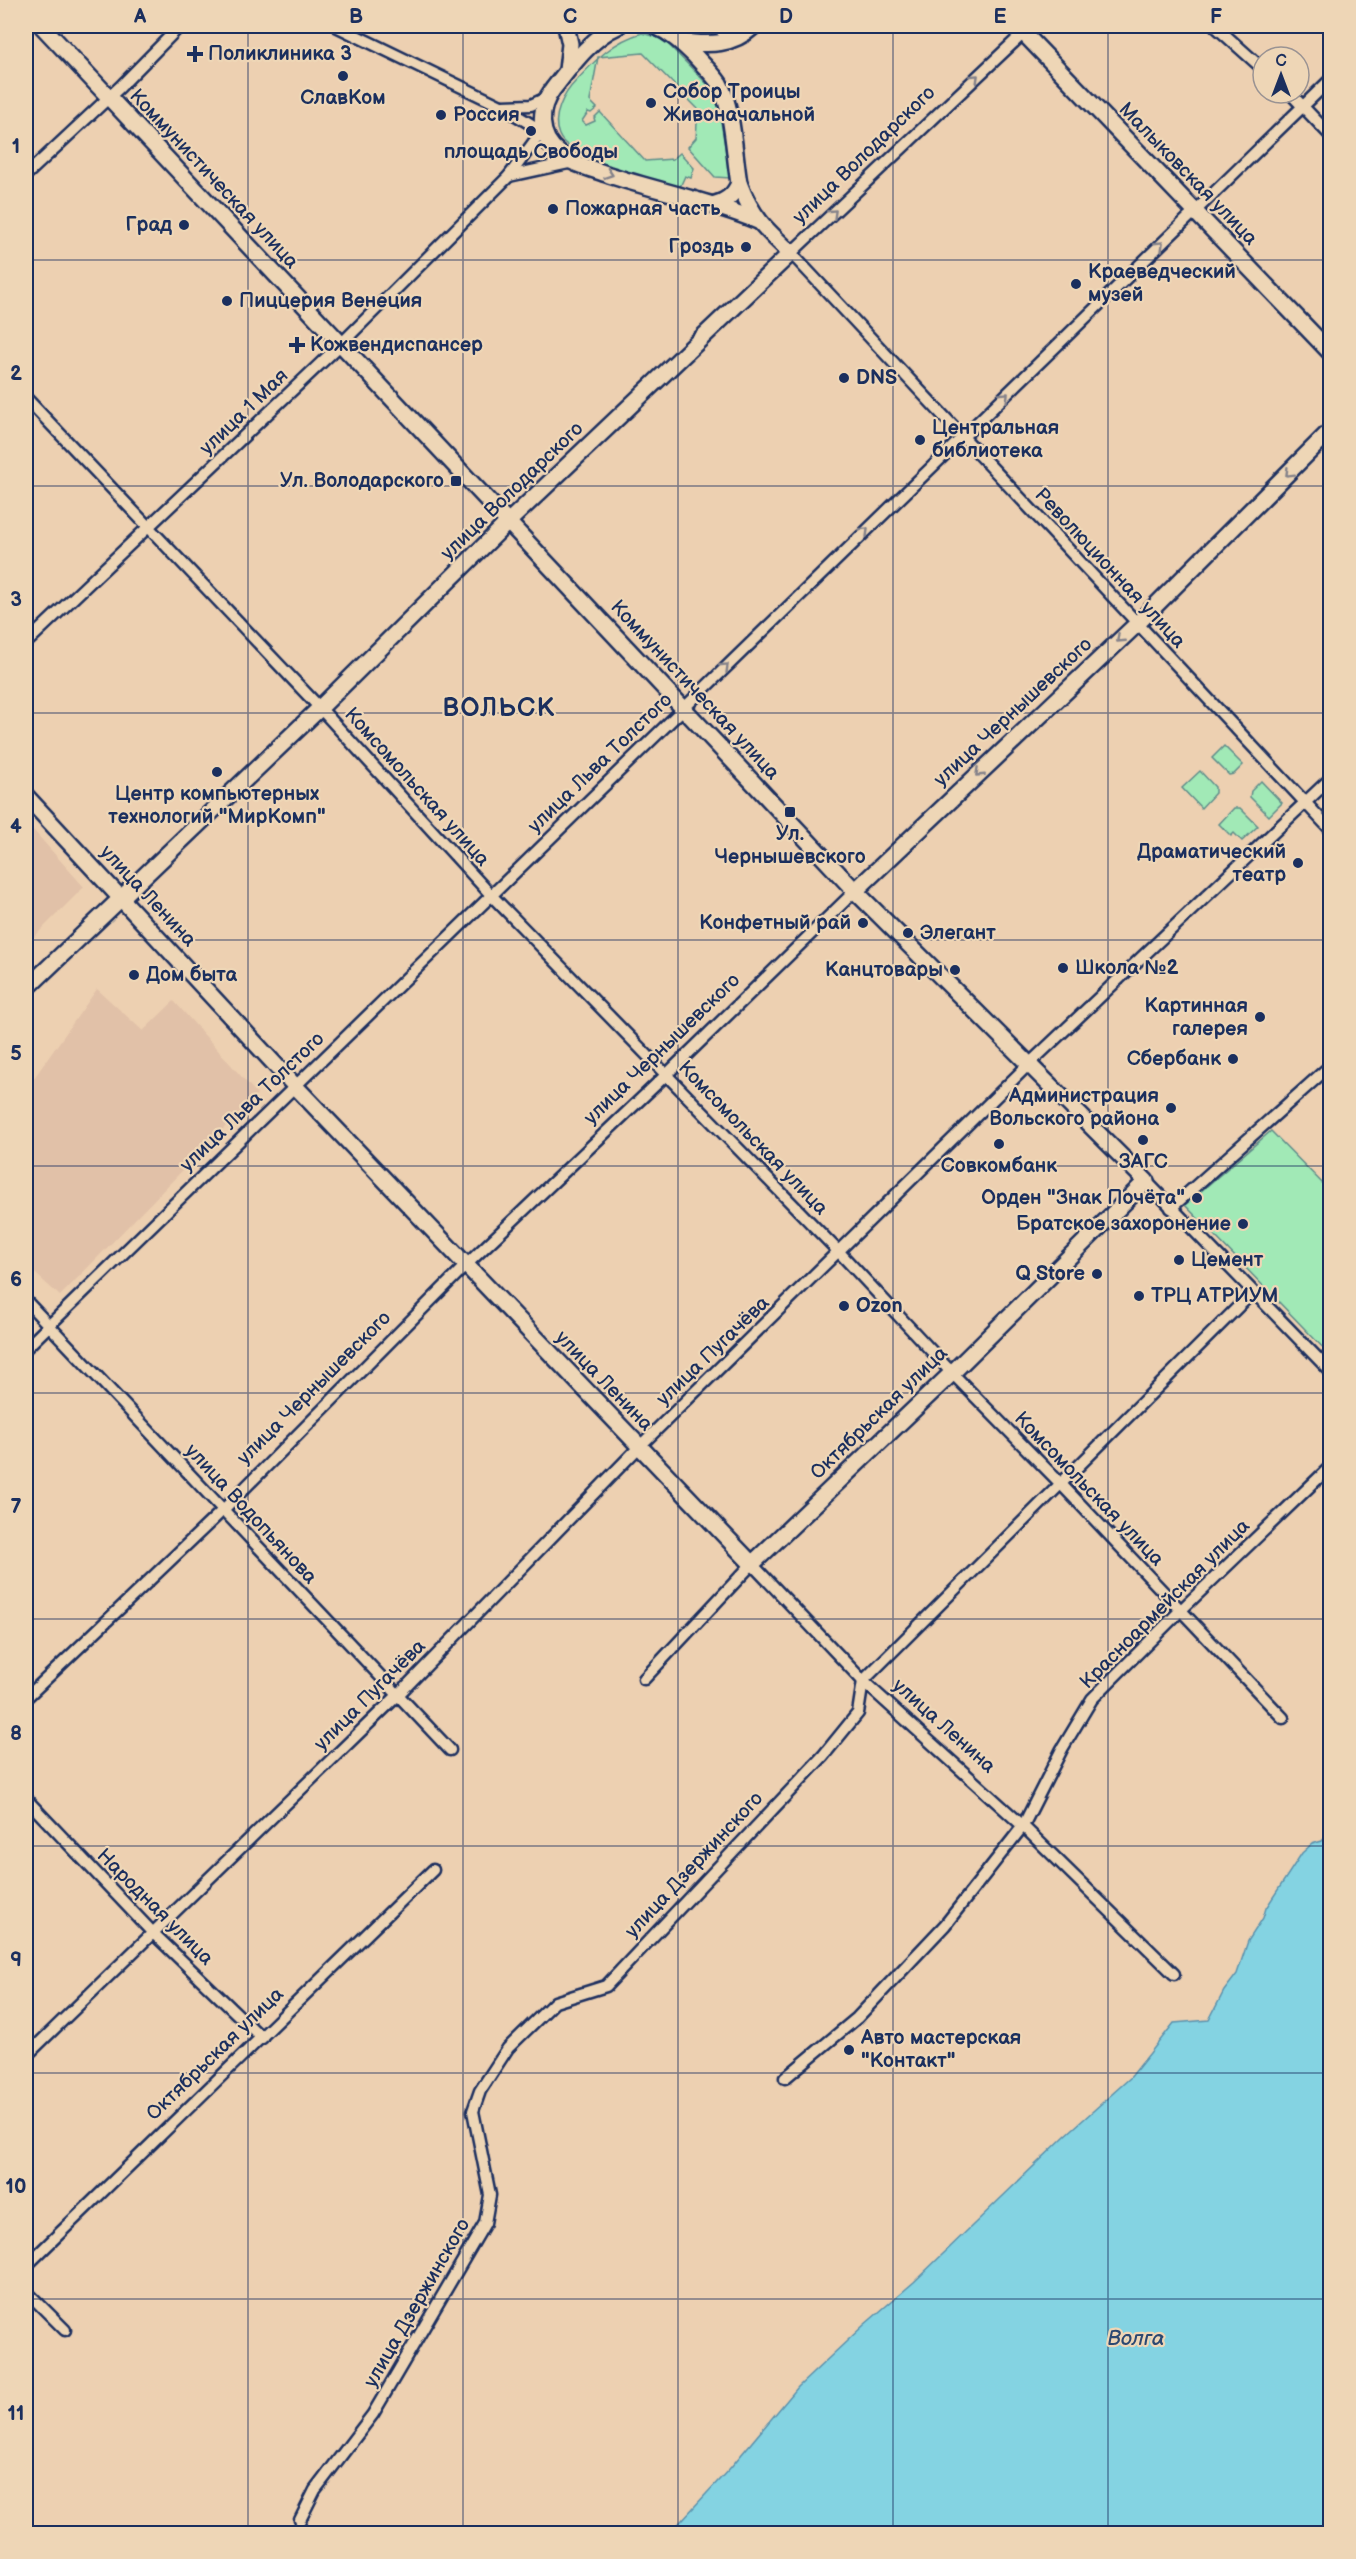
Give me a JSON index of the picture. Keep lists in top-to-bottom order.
{
  "streets": {
    "street": [
      "улица Володарского",
      "Малыковская улица",
      "Коммунистическая улица",
      "улица 1 Мая",
      "Революционная улица",
      "улица Чернышевского",
      "улица Льва Толстого",
      "Комсомольская улица",
      "улица Ленина",
      "улица Пугачёва",
      "Октябрьская улица",
      "улица Водопьянова",
      "Красноармейская улица",
      "улица Дзержинского",
      "Народная улица"
    ]
  },
  "crossings": [
    ["улица Володарского", "Малыковская улица"],
    ["улица Володарского", "Коммунистическая улица"],
    ["улица Володарского", "Революционная улица"],
    ["улица Володарского", "Комсомольская улица"],
    ["улица Володарского", "улица Ленина"],
    ["Малыковская улица", "улица Льва Толстого"],
    ["Коммунистическая улица", "улица 1 Мая"],
    ["Коммунистическая улица", "улица Чернышевского"],
    ["Коммунистическая улица", "улица Льва Толстого"],
    ["Коммунистическая улица", "улица Пугачёва"],
    ["Коммунистическая улица", "Октябрьская улица"],
    ["улица 1 Мая", "Комсомольская улица"],
    ["Революционная улица", "улица Чернышевского"],
    ["Революционная улица", "улица Льва Толстого"],
    ["Революционная улица", "улица Пугачёва"],
    ["улица Чернышевского", "Комсомольская улица"],
    ["улица Чернышевского", "улица Ленина"],
    ["улица Чернышевского", "улица Водопьянова"],
    ["улица Льва Толстого", "Комсомольская улица"],
    ["улица Льва Толстого", "улица Ленина"],
    ["улица Льва Толстого", "улица Водопьянова"],
    ["Комсомольская улица", "улица Пугачёва"],
    ["Комсомольская улица", "Октябрьская улица"],
    ["Комсомольская улица", "Красноармейская улица"],
    ["улица Ленина", "улица Пугачёва"],
    ["улица Ленина", "Октябрьская улица"],
    ["улица Ленина", "Красноармейская улица"],
    ["улица Ленина", "улица Дзержинского"],
    ["улица Пугачёва", "улица Водопьянова"],
    ["улица Пугачёва", "Народная улица"],
    ["Октябрьская улица", "Народная улица"]
  ],
  "one_way": ["улица Чернышевского", "улица Льва Толстого"],
  "districts": ["ВОЛЬСК"],
  "water": ["Волга"],
  "places": {
    "health": ["Поликлиника 3", "Кожвендиспансер"],
    "other": [
      "СлавКом",
      "Собор Троицы Живоначальной",
      "Россия",
      "площадь Свободы",
      "Пожарная часть",
      "Град",
      "Гроздь",
      "Краеведческий музей",
      "Пиццерия Венеция",
      "DNS",
      "Центральная библиотека",
      "Центр компьютерных технологий \"МирКомп\"",
      "Драматический театр",
      "Конфетный рай",
      "Элегант",
      "Школа №2",
      "Канцтовары",
      "Дом быта",
      "Картинная галерея",
      "Сбербанк",
      "Администрация Вольского района",
      "ЗАГС",
      "Совкомбанк",
      "Орден \"Знак Почёта\"",
      "Братское захоронение",
      "Цемент",
      "Q Store",
      "ТРЦ АТРИУМ",
      "Ozon",
      "Авто мастерская \"Контакт\""
    ],
    "transit": ["Ул. Володарского", "Ул. Чернышевского"]
  },
  "north": "top",
  "grid": {
    "columns": [
      "A",
      "B",
      "C",
      "D",
      "E",
      "F"
    ],
    "rows": [
      "1",
      "2",
      "3",
      "4",
      "5",
      "6",
      "7",
      "8",
      "9",
      "10",
      "11"
    ]
  }
}
